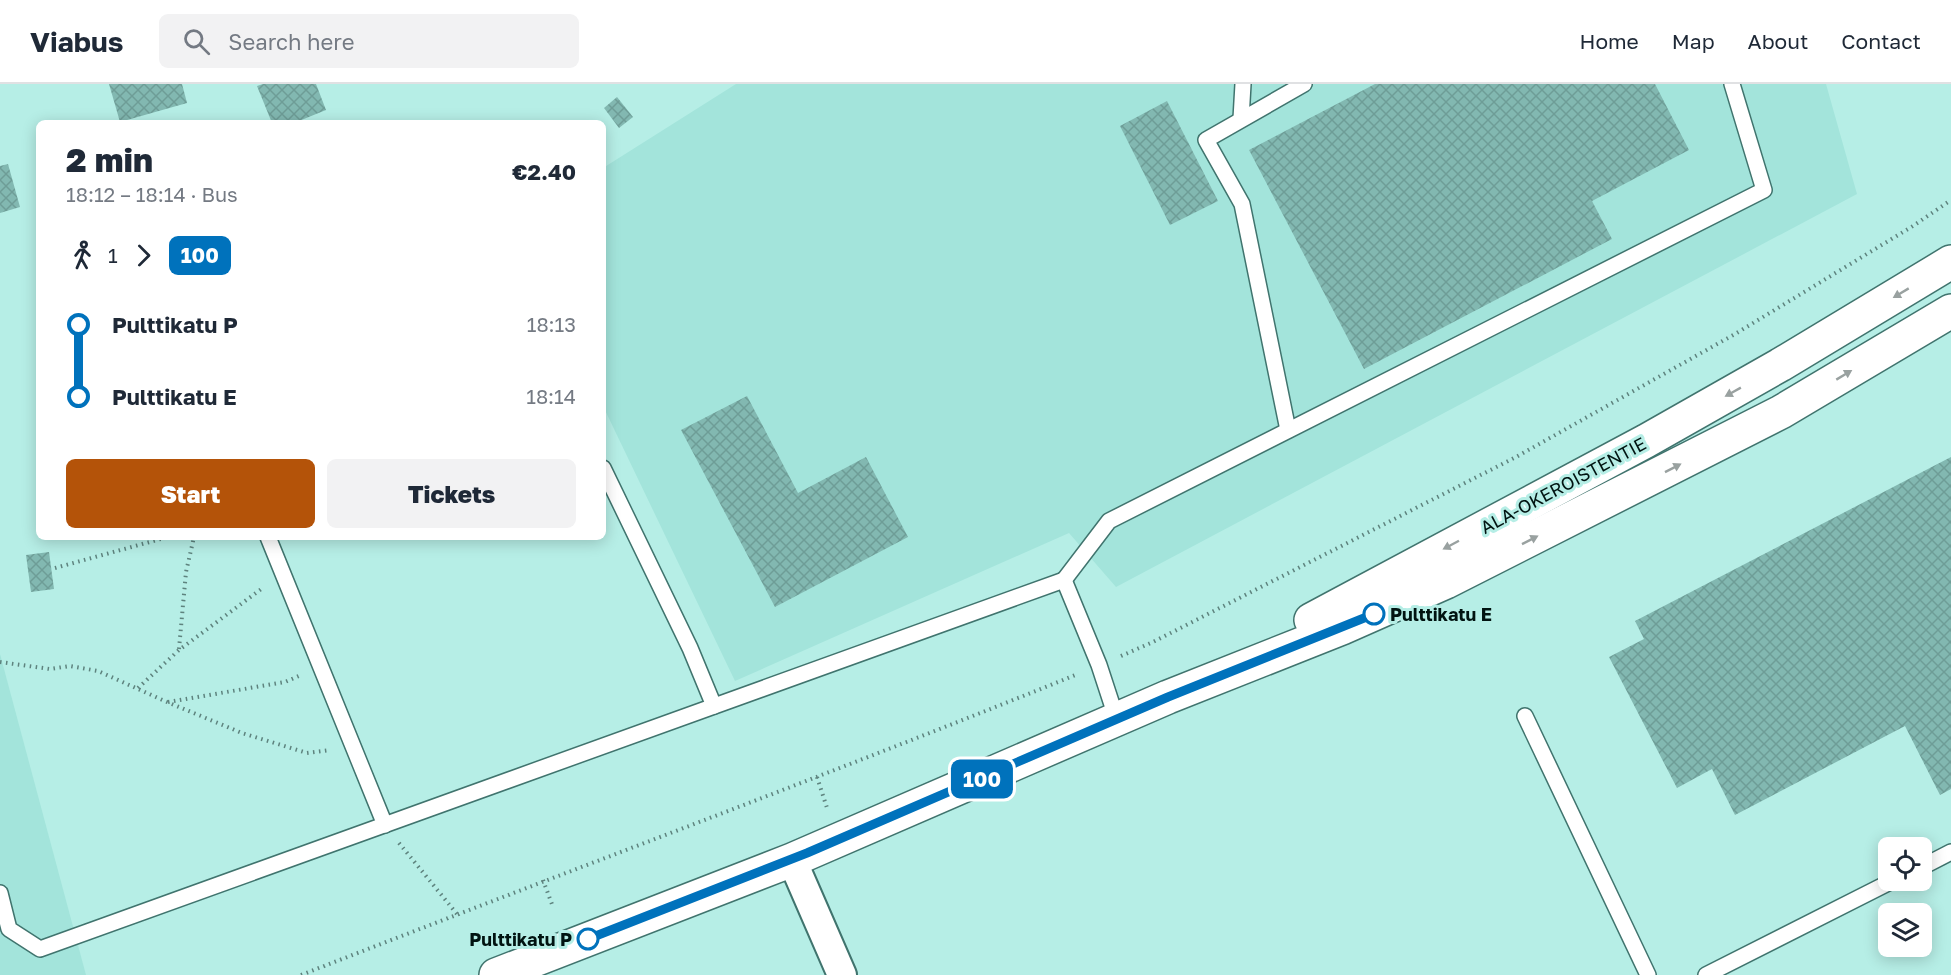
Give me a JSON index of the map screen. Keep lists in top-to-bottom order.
{
  "streets": {
    "main road": ["ALA-OKEROISTENTIE"]
  },
  "places": ["Pulttikatu E", "Pulttikatu P"],
  "lines": ["bus line 100"],
  "page": {
    "header": "Viabus",
    "search": "Search here",
    "nav": [
      "Home",
      "Map",
      "About",
      "Contact"
    ],
    "on_map": "100",
    "heading": ["2 min", "18:12 – 18:14 · Bus", "€2.40"],
    "legs": ["1", "100"],
    "list": [
      {
        "name": "Pulttikatu P",
        "value": "18:13"
      },
      {
        "name": "Pulttikatu E",
        "value": "18:14"
      }
    ],
    "buttons": ["Start", "Tickets"]
  }
}
